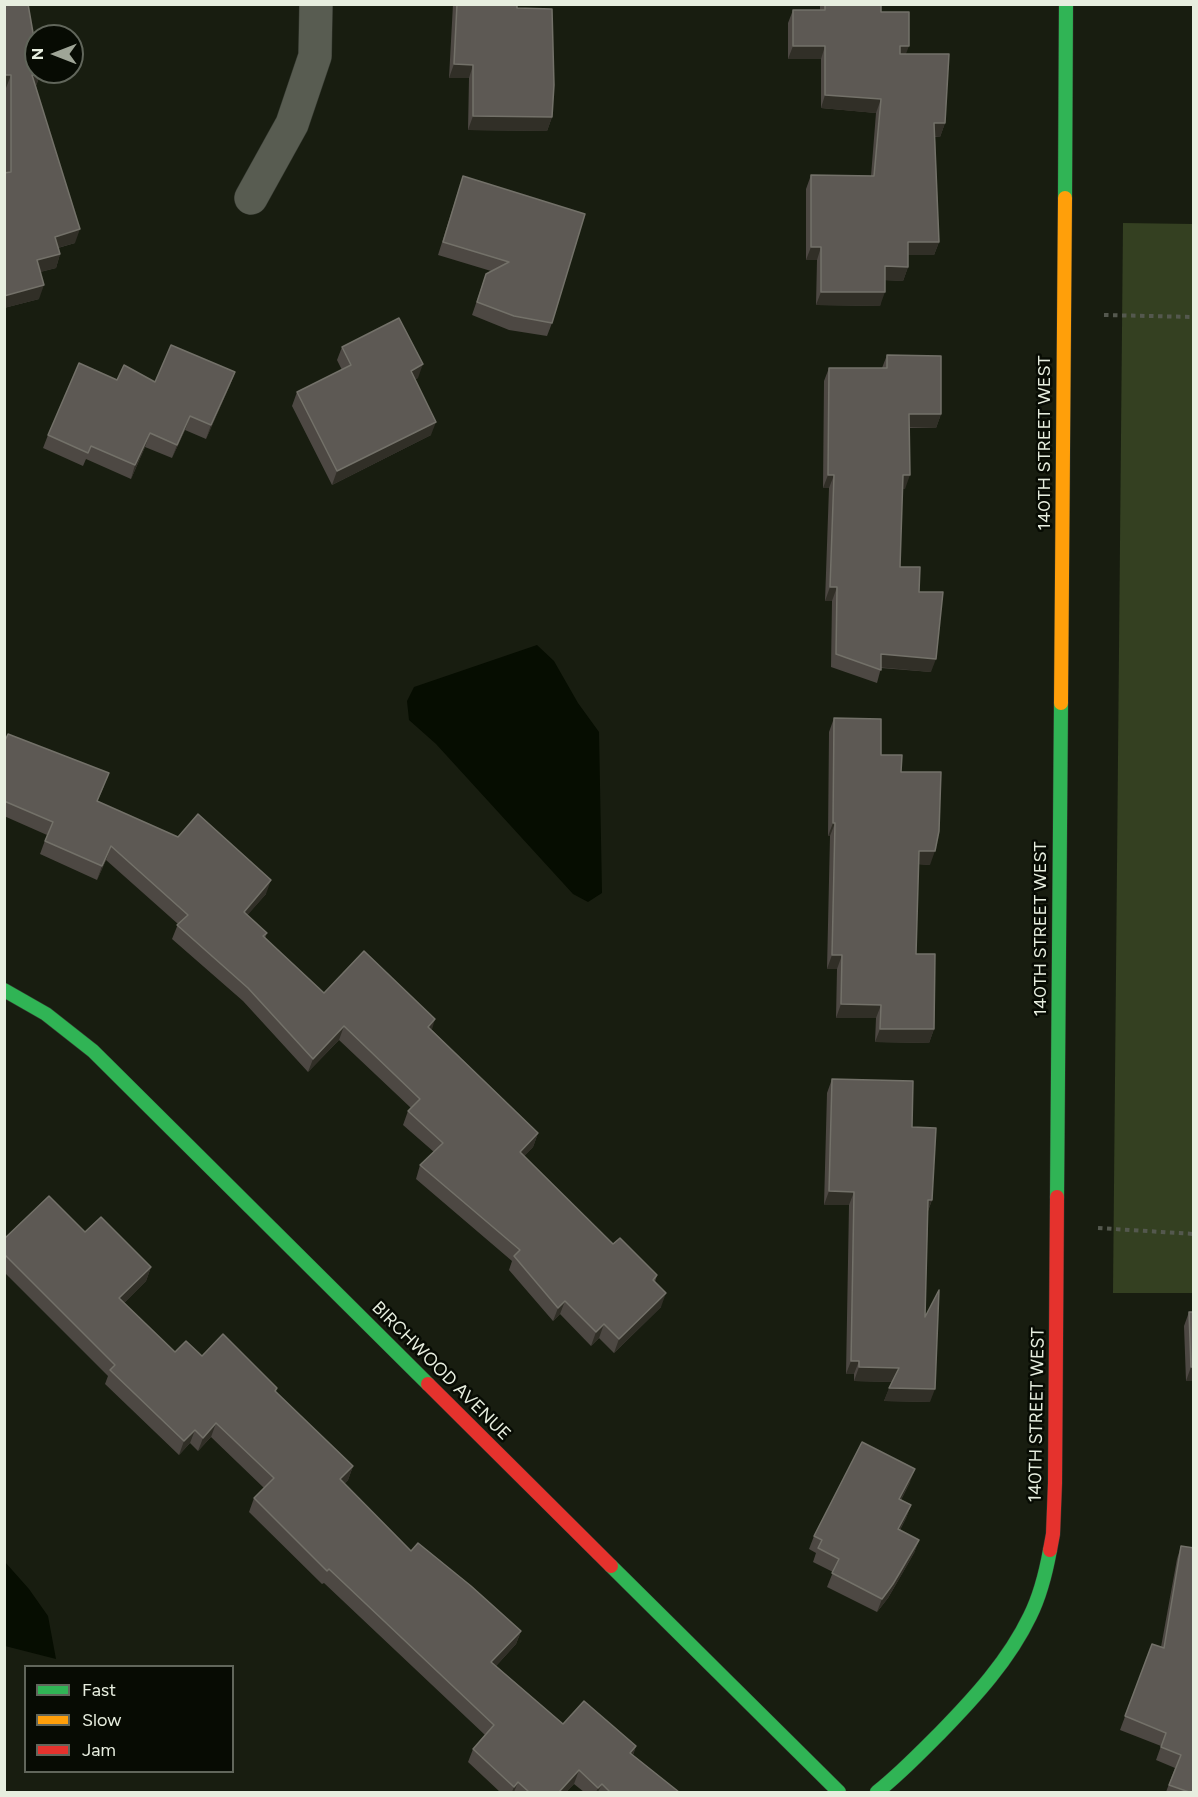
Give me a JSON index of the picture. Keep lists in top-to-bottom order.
{
  "streets": {
    "street": ["140TH STREET WEST", "BIRCHWOOD AVENUE"]
  },
  "legend": ["Fast", "Slow", "Jam"],
  "north": "left"
}
